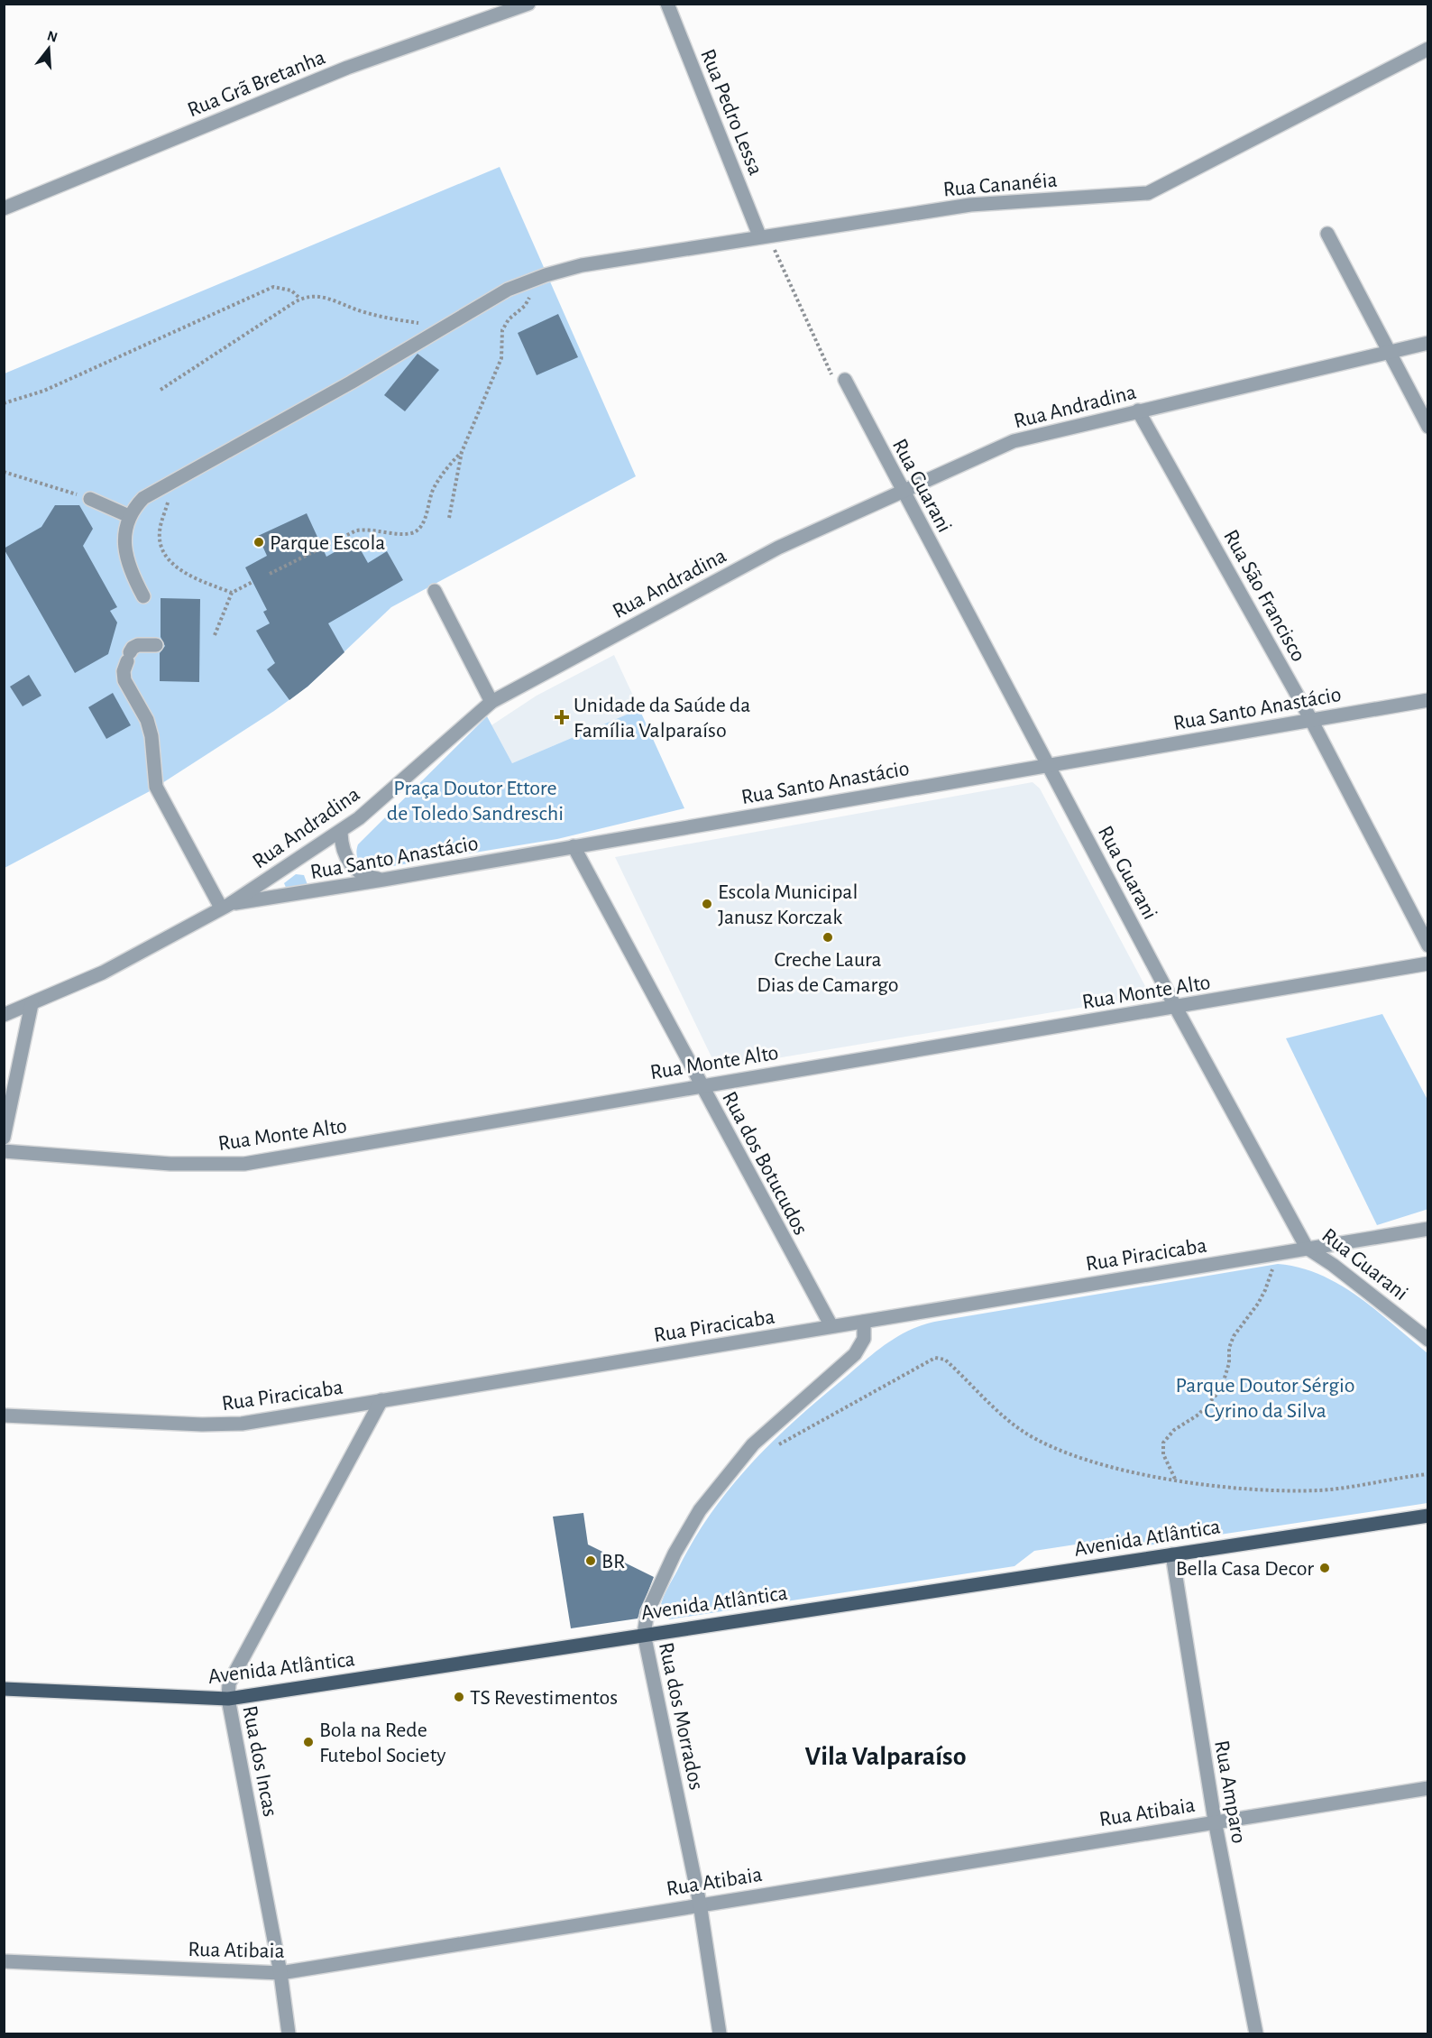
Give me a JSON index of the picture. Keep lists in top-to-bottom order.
{
  "streets": {
    "main road": ["Avenida Atlântica"],
    "street": [
      "Rua Grã Bretanha",
      "Rua Pedro Lessa",
      "Rua Cananéia",
      "Rua Andradina",
      "Rua Guarani",
      "Rua São Francisco",
      "Rua Santo Anastácio",
      "Rua Monte Alto",
      "Rua dos Botucudos",
      "Rua Piracicaba",
      "Rua dos Morrados",
      "Rua dos Incas",
      "Rua Amparo",
      "Rua Atibaia"
    ]
  },
  "crossings": [
    ["Rua Pedro Lessa", "Rua Cananéia"],
    ["Rua Andradina", "Rua Guarani"],
    ["Rua Andradina", "Rua São Francisco"],
    ["Rua Andradina", "Rua Santo Anastácio"],
    ["Rua Guarani", "Rua Santo Anastácio"],
    ["Rua Guarani", "Rua Monte Alto"],
    ["Rua Guarani", "Rua Piracicaba"],
    ["Rua São Francisco", "Rua Santo Anastácio"],
    ["Rua Santo Anastácio", "Rua dos Botucudos"],
    ["Rua Monte Alto", "Rua dos Botucudos"],
    ["Rua dos Botucudos", "Rua Piracicaba"],
    ["Rua Piracicaba", "Rua dos Morrados"],
    ["Rua Piracicaba", "Rua dos Incas"],
    ["Avenida Atlântica", "Rua dos Morrados"],
    ["Avenida Atlântica", "Rua dos Incas"],
    ["Avenida Atlântica", "Rua Amparo"],
    ["Rua dos Morrados", "Rua Atibaia"],
    ["Rua dos Incas", "Rua Atibaia"],
    ["Rua Amparo", "Rua Atibaia"]
  ],
  "districts": ["Vila Valparaíso"],
  "parks": ["Praça Doutor Ettore de Toledo Sandreschi", "Parque Doutor Sérgio Cyrino da Silva"],
  "places": {
    "other": [
      "Parque Escola",
      "Escola Municipal Janusz Korczak",
      "Creche Laura Dias de Camargo",
      "BR",
      "Bella Casa Decor",
      "TS Revestimentos",
      "Bola na Rede Futebol Society"
    ],
    "health": ["Unidade da Saúde da Família Valparaíso"]
  },
  "north": "top"
}
